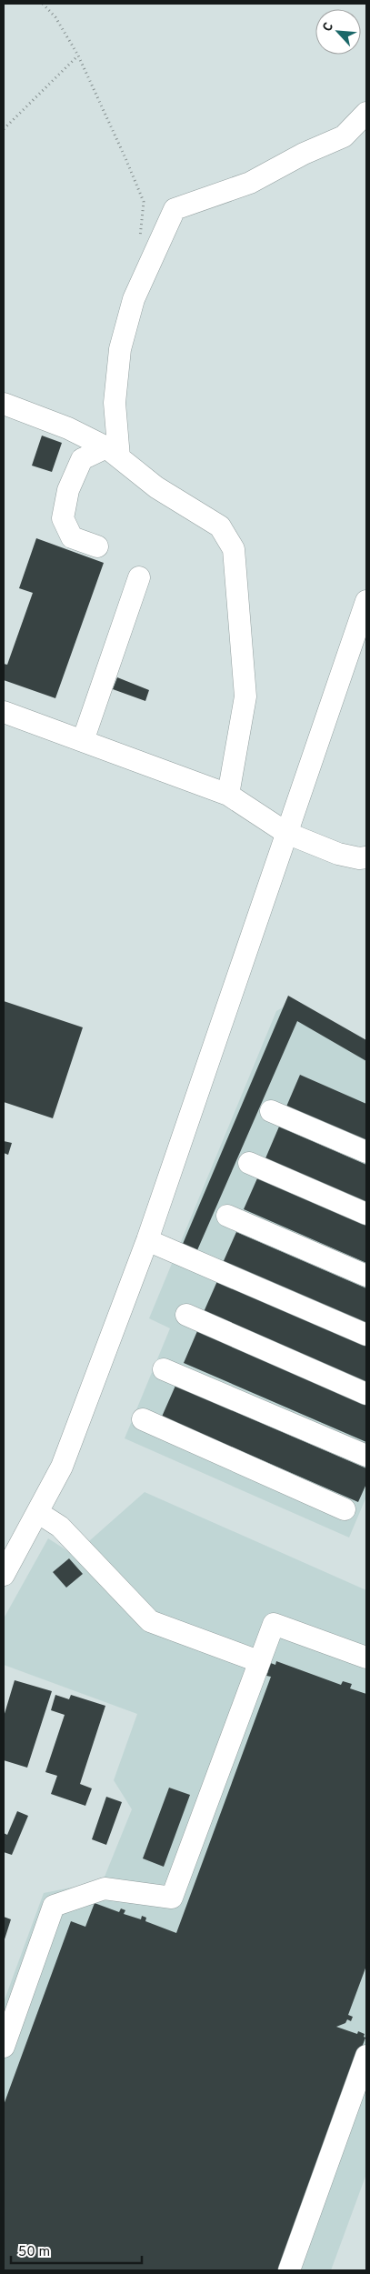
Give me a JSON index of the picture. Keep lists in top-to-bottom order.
{
  "scale_bar": "50 m",
  "north": "top left"
}
